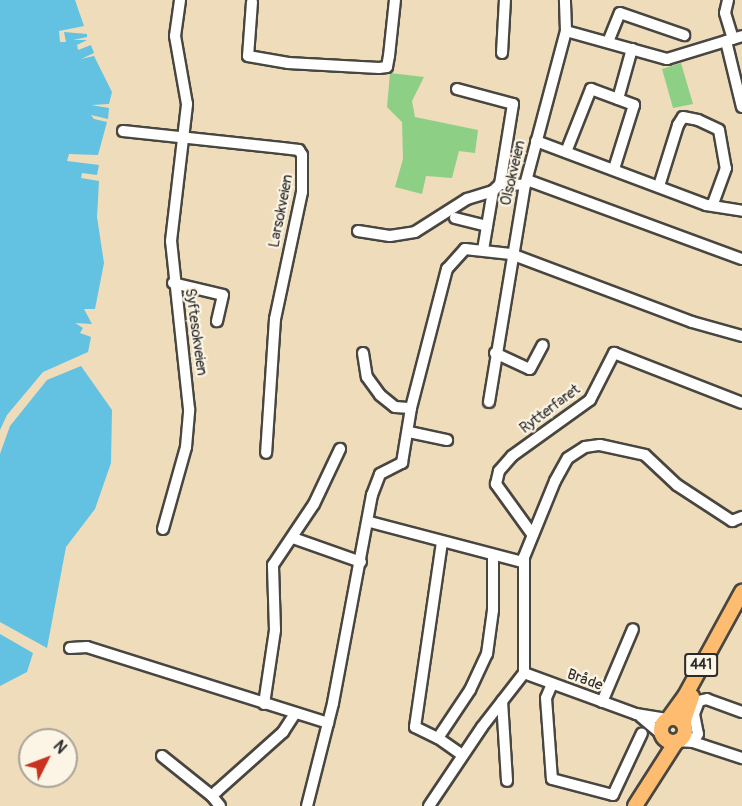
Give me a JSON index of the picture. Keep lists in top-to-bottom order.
{
  "streets": {
    "main road": ["441"],
    "street": [
      "Olsokveien",
      "Larsokveien",
      "Syftesokveien",
      "Rytterfaret",
      "Bråde"
    ]
  },
  "crossings": [
    ["Larsokveien", "Syftesokveien"],
    ["441", "Bråde"]
  ],
  "north": "top right"
}
